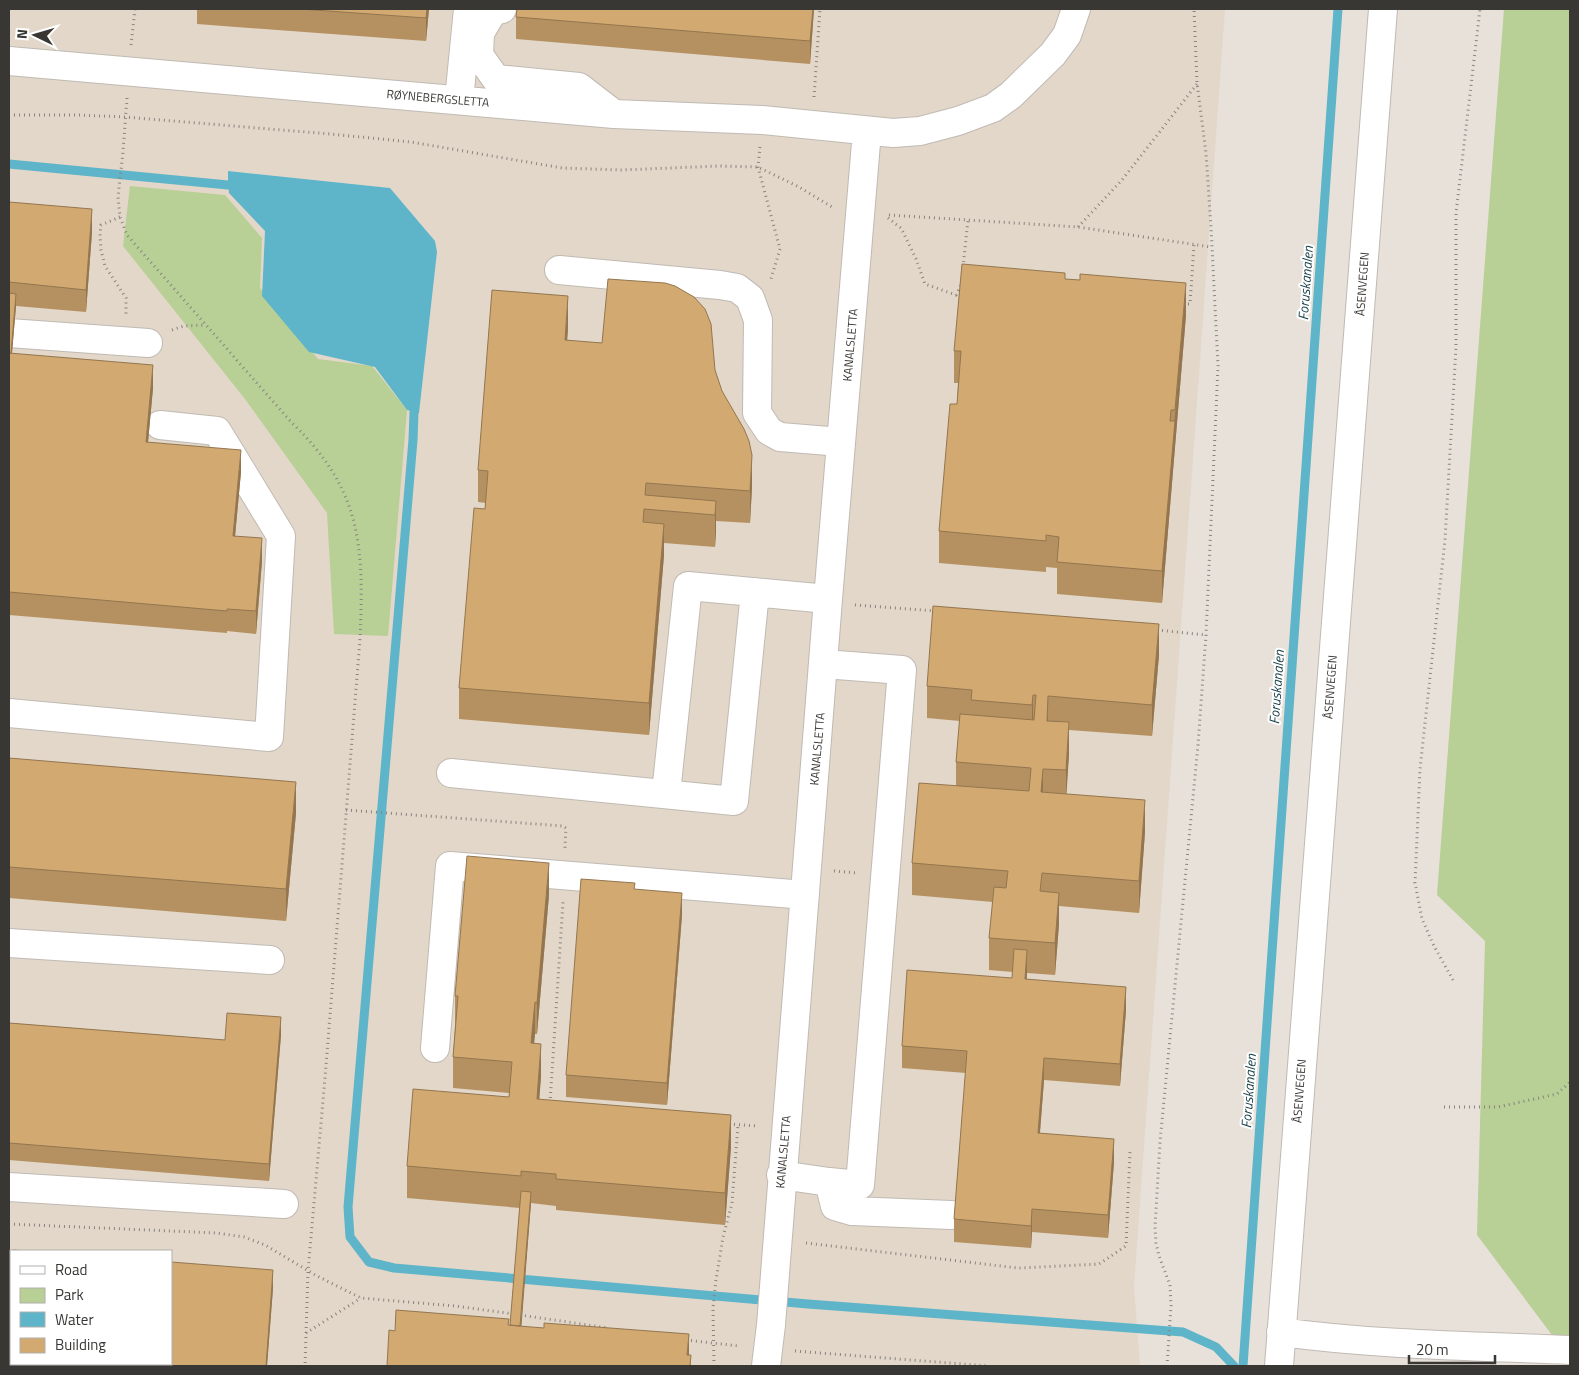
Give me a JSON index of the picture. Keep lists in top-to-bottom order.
{
  "streets": {
    "street": ["RØYNEBERGSLETTA", "ÅSENVEGEN", "KANALSLETTA"]
  },
  "crossings": [
    ["RØYNEBERGSLETTA", "KANALSLETTA"]
  ],
  "water": ["Foruskanalen"],
  "legend": [
    "Road",
    "Park",
    "Water",
    "Building"
  ],
  "scale_bar": "20 m",
  "north": "left"
}
